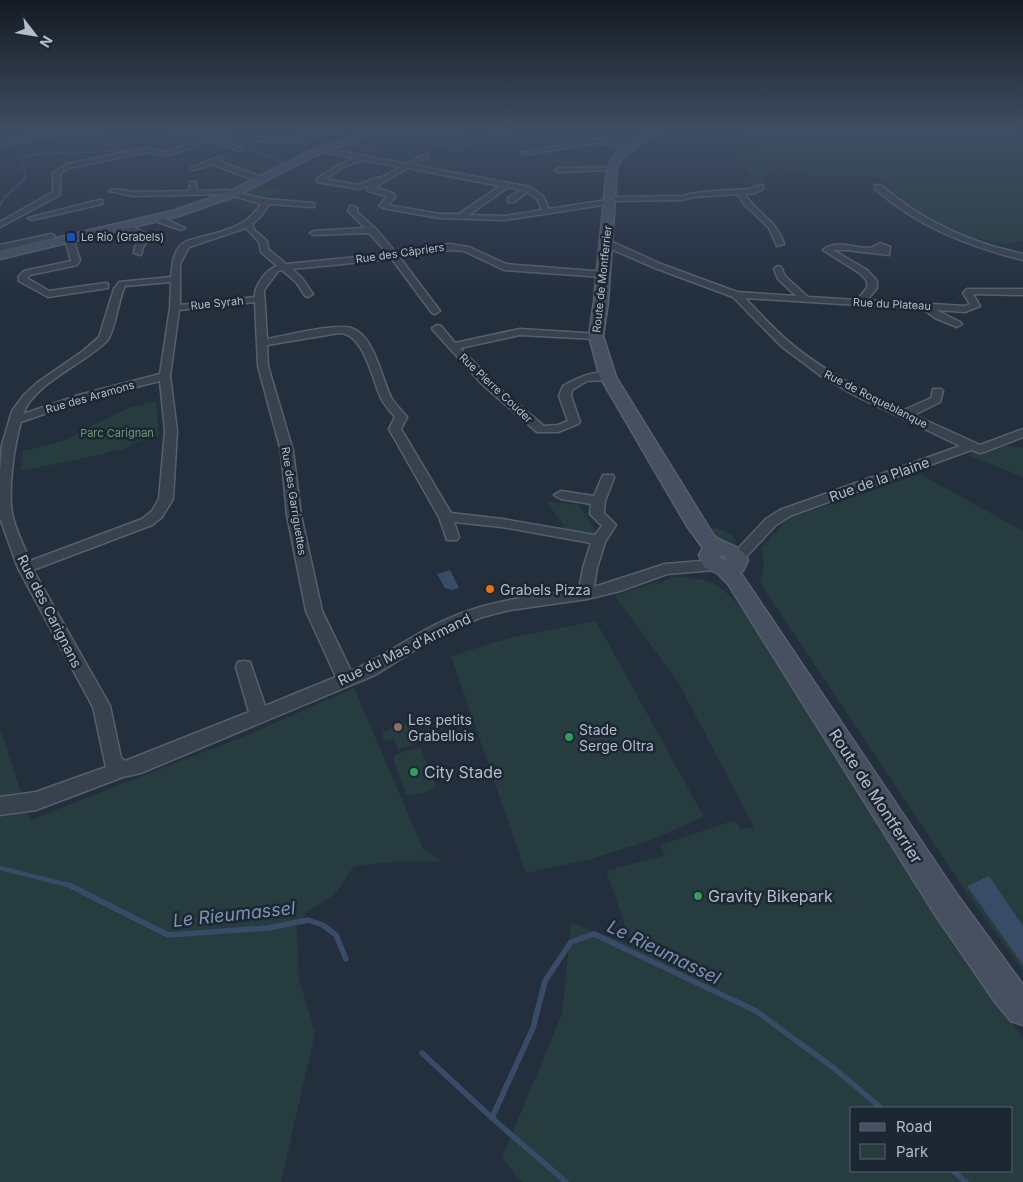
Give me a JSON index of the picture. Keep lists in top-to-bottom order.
{
  "streets": {
    "street": [
      "Rue des Câpriers",
      "Route de Montferrier",
      "Rue Syrah",
      "Rue du Plateau",
      "Rue Pierre Couder",
      "Rue des Aramons",
      "Rue de Roqueblanque",
      "Rue de la Plaine",
      "Rue des Garriguettes",
      "Rue des Carignans",
      "Rue du Mas d'Armand"
    ]
  },
  "crossings": [
    ["Rue des Câpriers", "Route de Montferrier"],
    ["Rue des Câpriers", "Rue des Garriguettes"],
    ["Route de Montferrier", "Rue Pierre Couder"],
    ["Route de Montferrier", "Rue de Roqueblanque"],
    ["Route de Montferrier", "Rue de la Plaine"],
    ["Route de Montferrier", "Rue du Mas d'Armand"],
    ["Rue Syrah", "Rue des Garriguettes"],
    ["Rue du Plateau", "Rue de Roqueblanque"],
    ["Rue des Aramons", "Rue des Carignans"],
    ["Rue de Roqueblanque", "Rue de la Plaine"],
    ["Rue de la Plaine", "Rue du Mas d'Armand"],
    ["Rue des Garriguettes", "Rue du Mas d'Armand"],
    ["Rue des Carignans", "Rue du Mas d'Armand"]
  ],
  "water": ["Le Rieumassel"],
  "parks": ["Parc Carignan"],
  "places": {
    "transit": ["Le Rio (Grabels)"],
    "other": [
      "Grabels Pizza",
      "Les petits Grabellois",
      "Stade Serge Oltra",
      "City Stade",
      "Gravity Bikepark"
    ]
  },
  "legend": ["Road", "Park"],
  "north": "bottom right"
}
